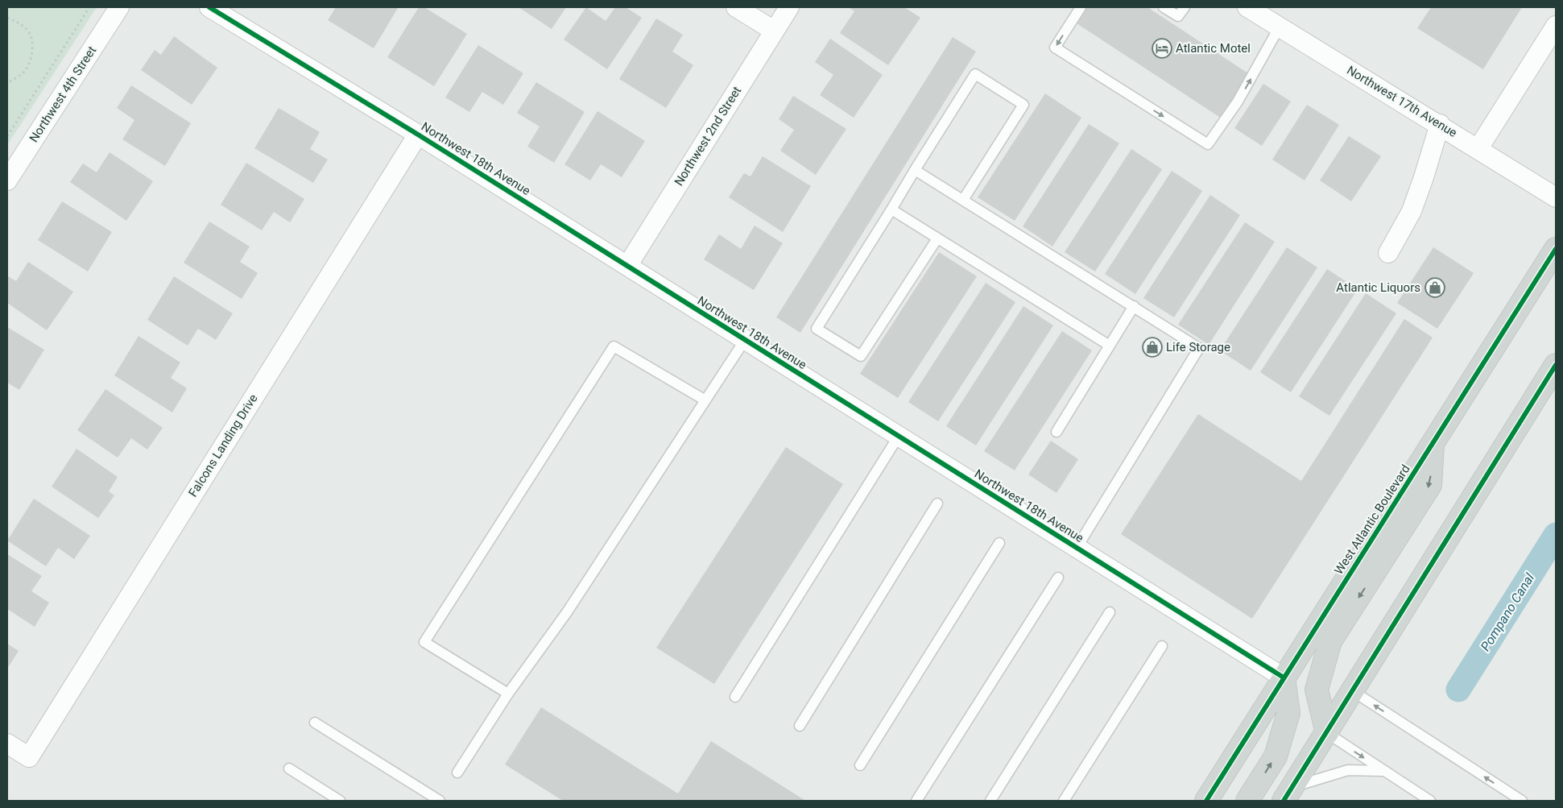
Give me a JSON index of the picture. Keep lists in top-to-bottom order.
{
  "streets": {
    "main road": ["West Atlantic Boulevard"],
    "street": [
      "Northwest 4th Street",
      "Northwest 17th Avenue",
      "Northwest 2nd Street",
      "Northwest 18th Avenue",
      "Falcons Landing Drive"
    ]
  },
  "crossings": [
    ["Northwest 2nd Street", "Northwest 18th Avenue"],
    ["Northwest 18th Avenue", "Falcons Landing Drive"],
    ["Northwest 18th Avenue", "West Atlantic Boulevard"]
  ],
  "water": ["Pompano Canal"],
  "places": {
    "hotel": ["Atlantic Motel"],
    "shop": ["Atlantic Liquors", "Life Storage"]
  }
}
